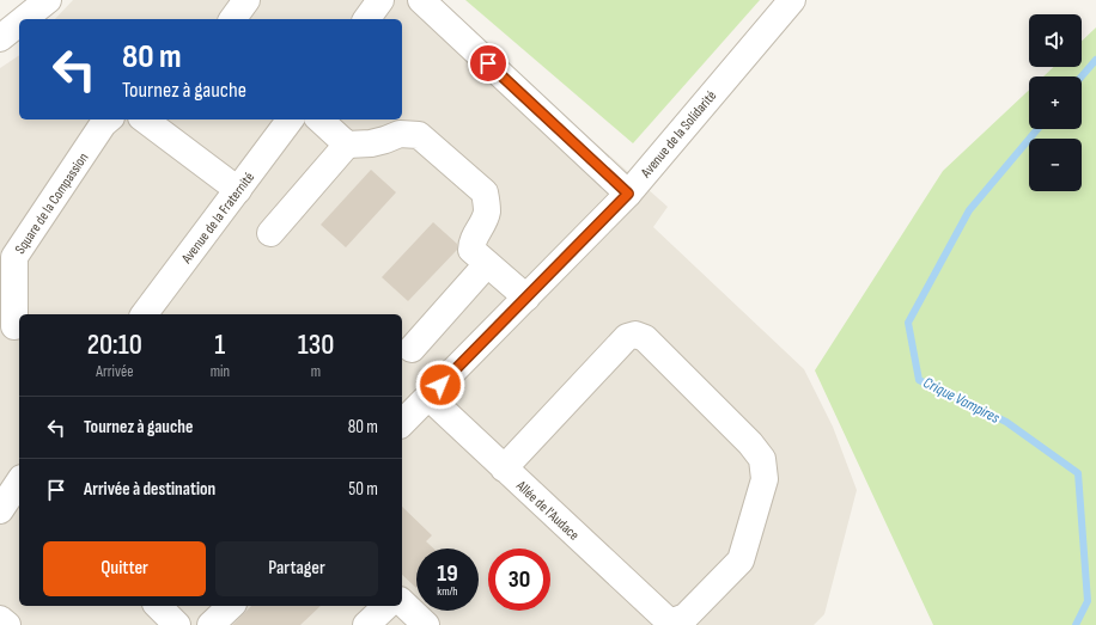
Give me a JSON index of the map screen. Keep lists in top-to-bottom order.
{
  "streets": {
    "street": [
      "Avenue de la Solidarité",
      "Square de la Compassion",
      "Avenue de la Fraternité",
      "Allée de l'Audace"
    ]
  },
  "crossings": [
    ["Avenue de la Solidarité", "Allée de l'Audace"]
  ],
  "water": ["Crique Vampires"],
  "page": {
    "map_buttons": ["+", "−"],
    "turn": ["80 m", "Tournez à gauche"],
    "eta": [
      "20:10",
      "Arrivée",
      "1",
      "min",
      "130",
      "m"
    ],
    "list": [
      {
        "name": "Tournez à gauche",
        "value": "80 m"
      },
      {
        "name": "Arrivée à destination",
        "value": "50 m"
      }
    ],
    "buttons": ["Quitter", "Partager"],
    "speed": "19 km/h",
    "limit": "30"
  }
}
